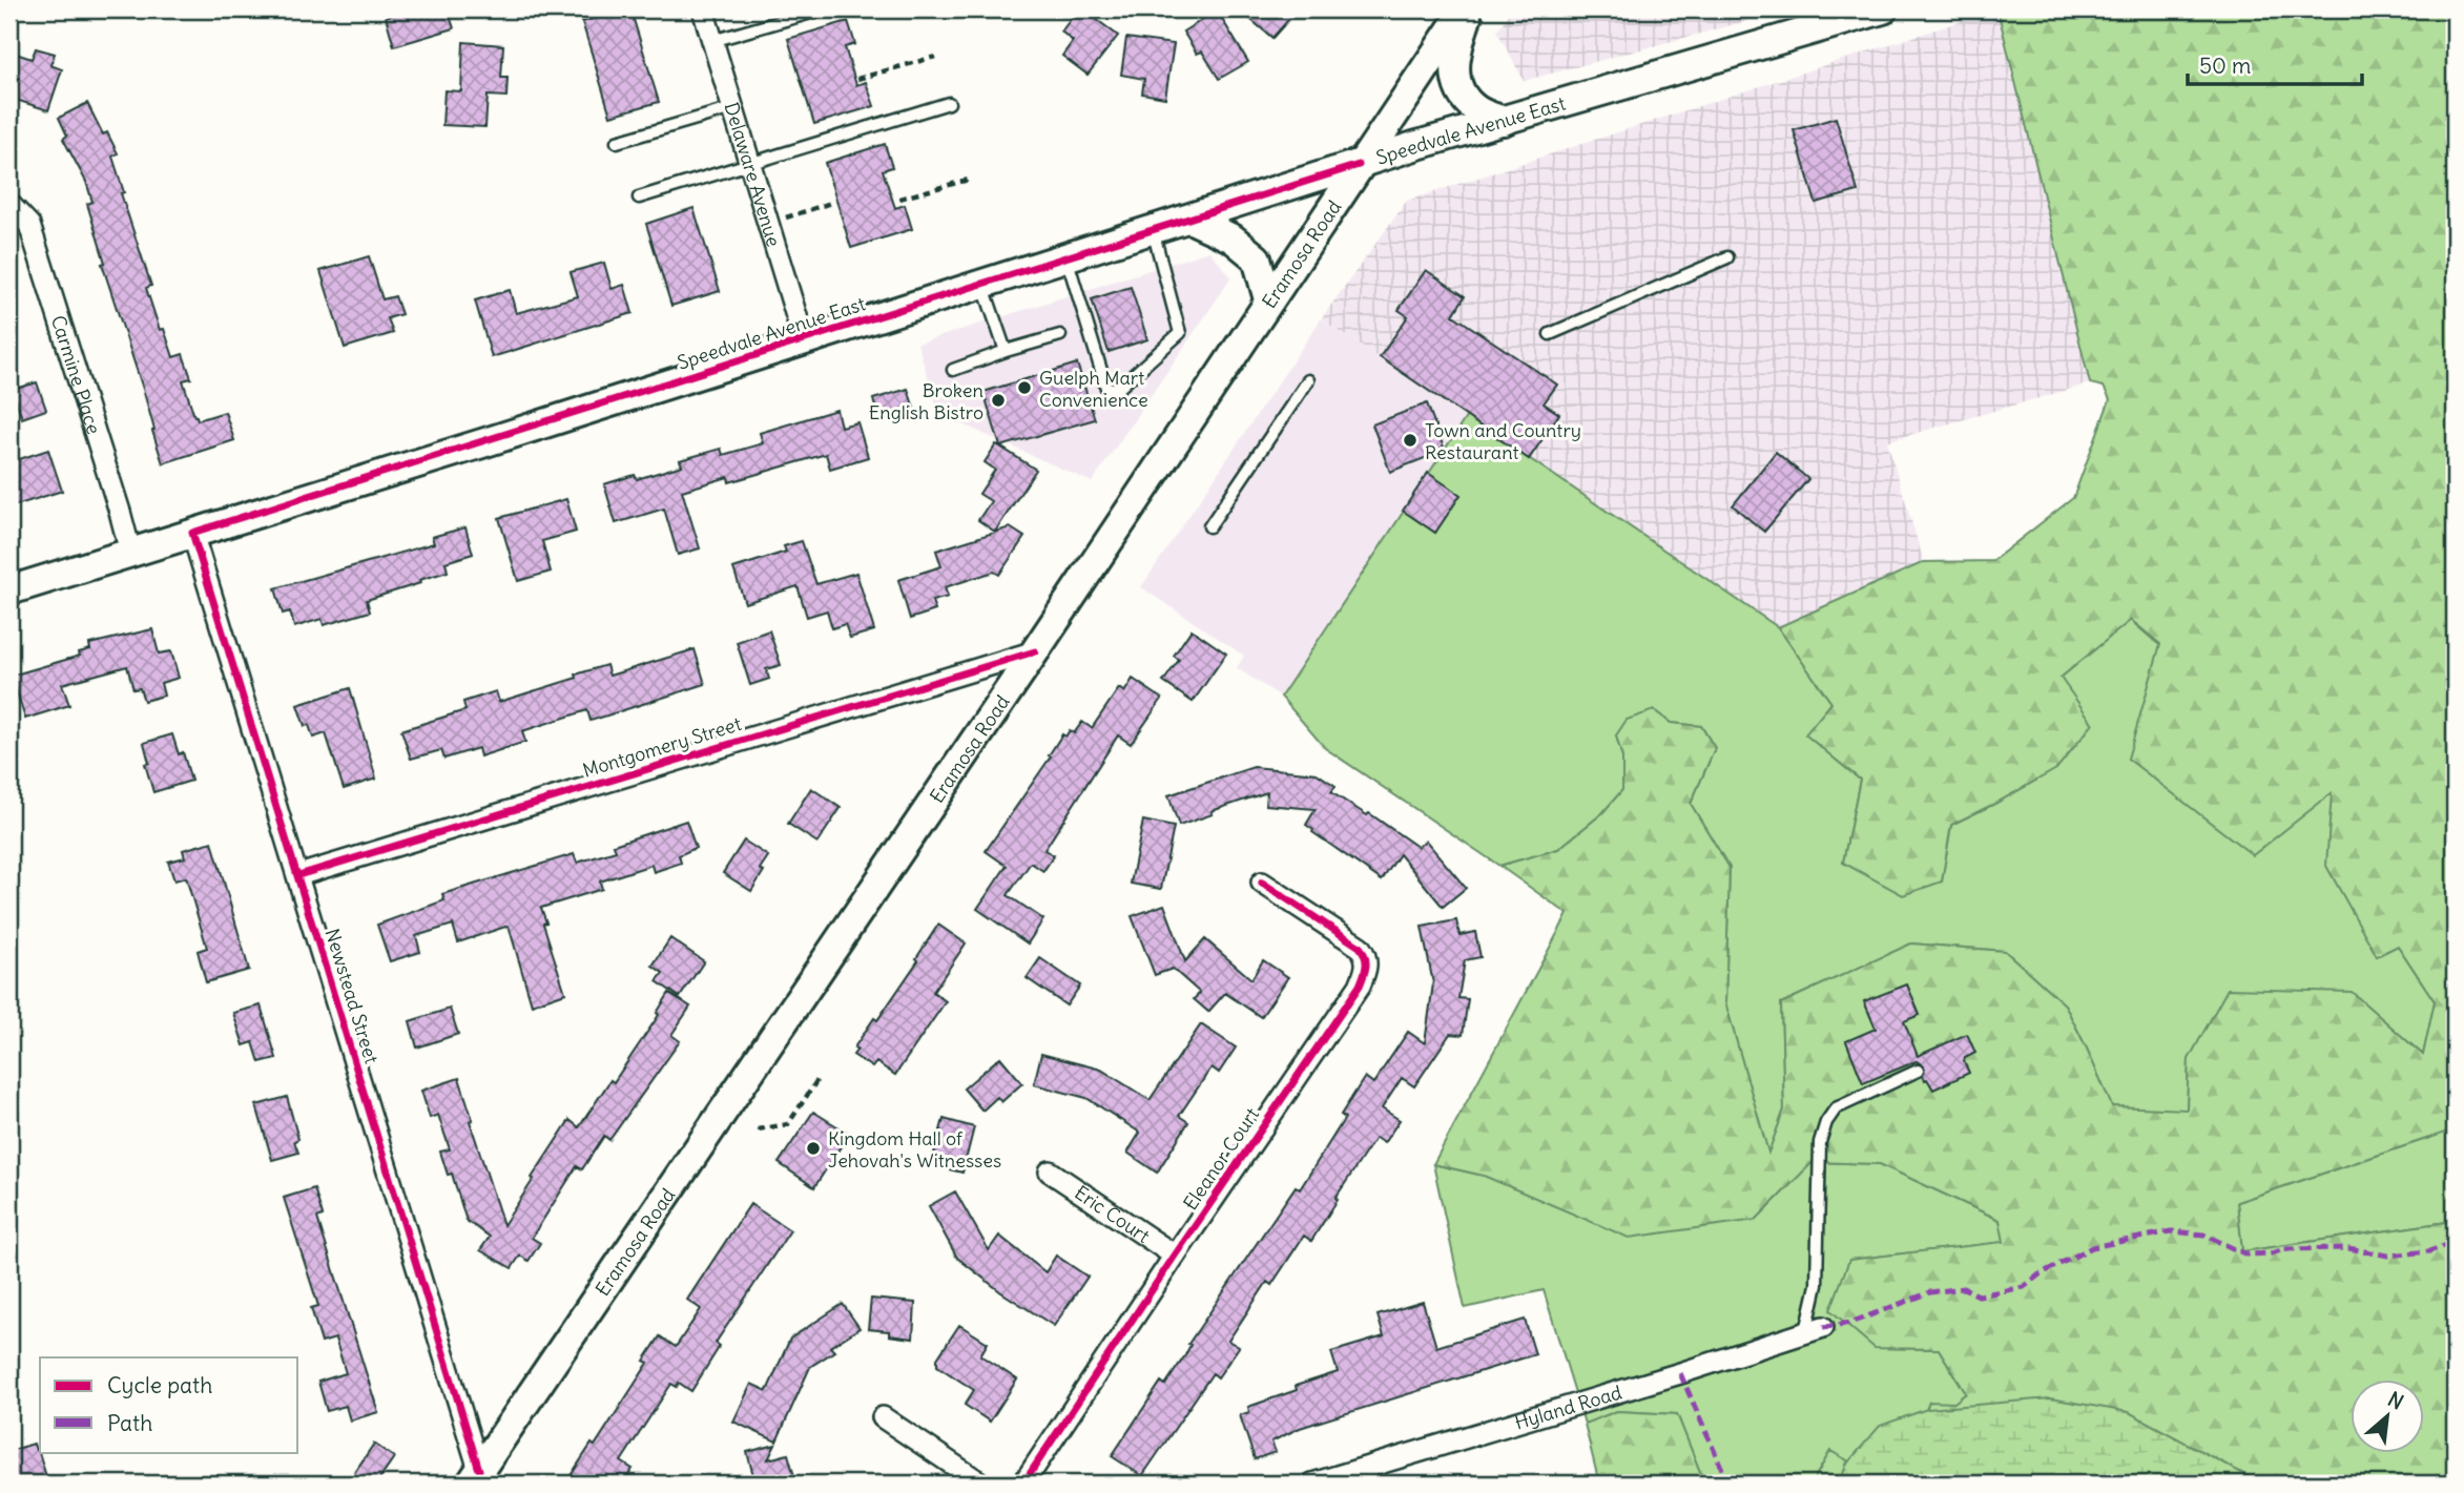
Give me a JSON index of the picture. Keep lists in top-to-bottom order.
{
  "streets": {
    "main road": ["Speedvale Avenue East", "Eramosa Road"],
    "street": [
      "Delaware Avenue",
      "Carmine Place",
      "Montgomery Street",
      "Newstead Street",
      "Eleanor Court",
      "Eric Court",
      "Hyland Road"
    ]
  },
  "crossings": [
    ["Speedvale Avenue East", "Delaware Avenue"],
    ["Speedvale Avenue East", "Eramosa Road"],
    ["Speedvale Avenue East", "Carmine Place"],
    ["Speedvale Avenue East", "Newstead Street"],
    ["Eramosa Road", "Montgomery Street"],
    ["Eramosa Road", "Newstead Street"],
    ["Montgomery Street", "Newstead Street"],
    ["Eleanor Court", "Eric Court"]
  ],
  "places": [
    "Guelph Mart Convenience",
    "Broken English Bistro",
    "Town and Country Restaurant",
    "Kingdom Hall of Jehovah's Witnesses"
  ],
  "legend": ["Cycle path", "Path"],
  "scale_bar": "50 m",
  "north": "top right"
}
